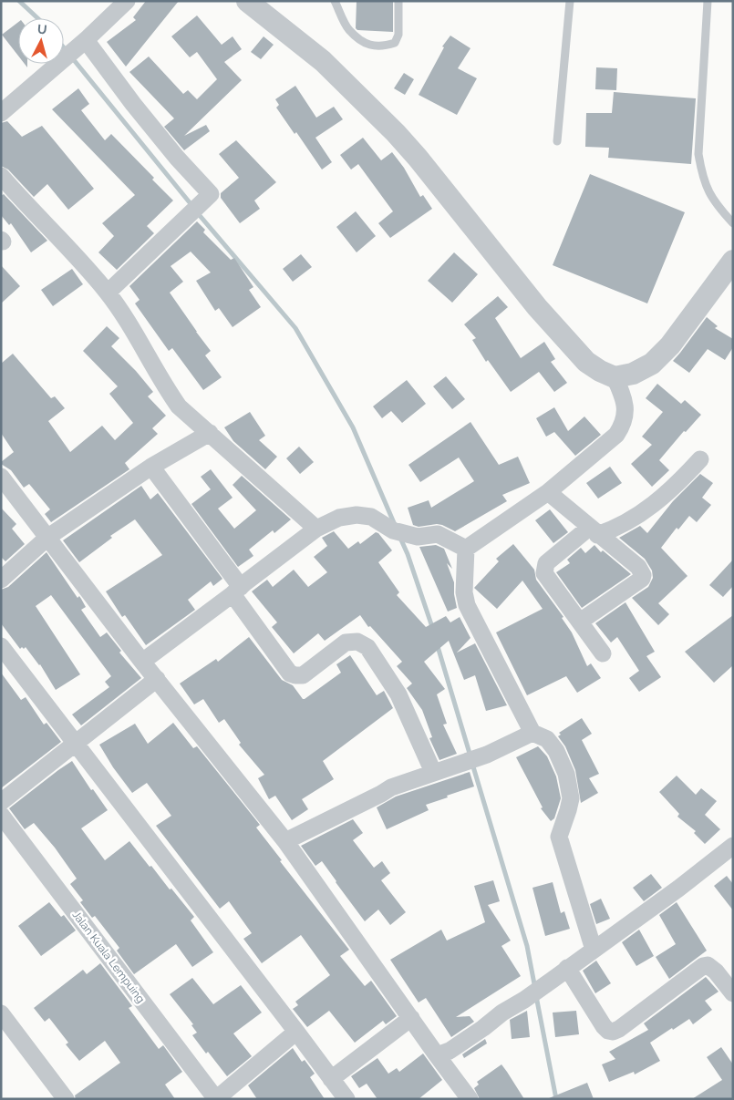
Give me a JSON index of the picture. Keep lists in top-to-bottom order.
{
  "streets": {
    "street": ["Jalan Kuala Lempuing"]
  },
  "north": "top"
}
